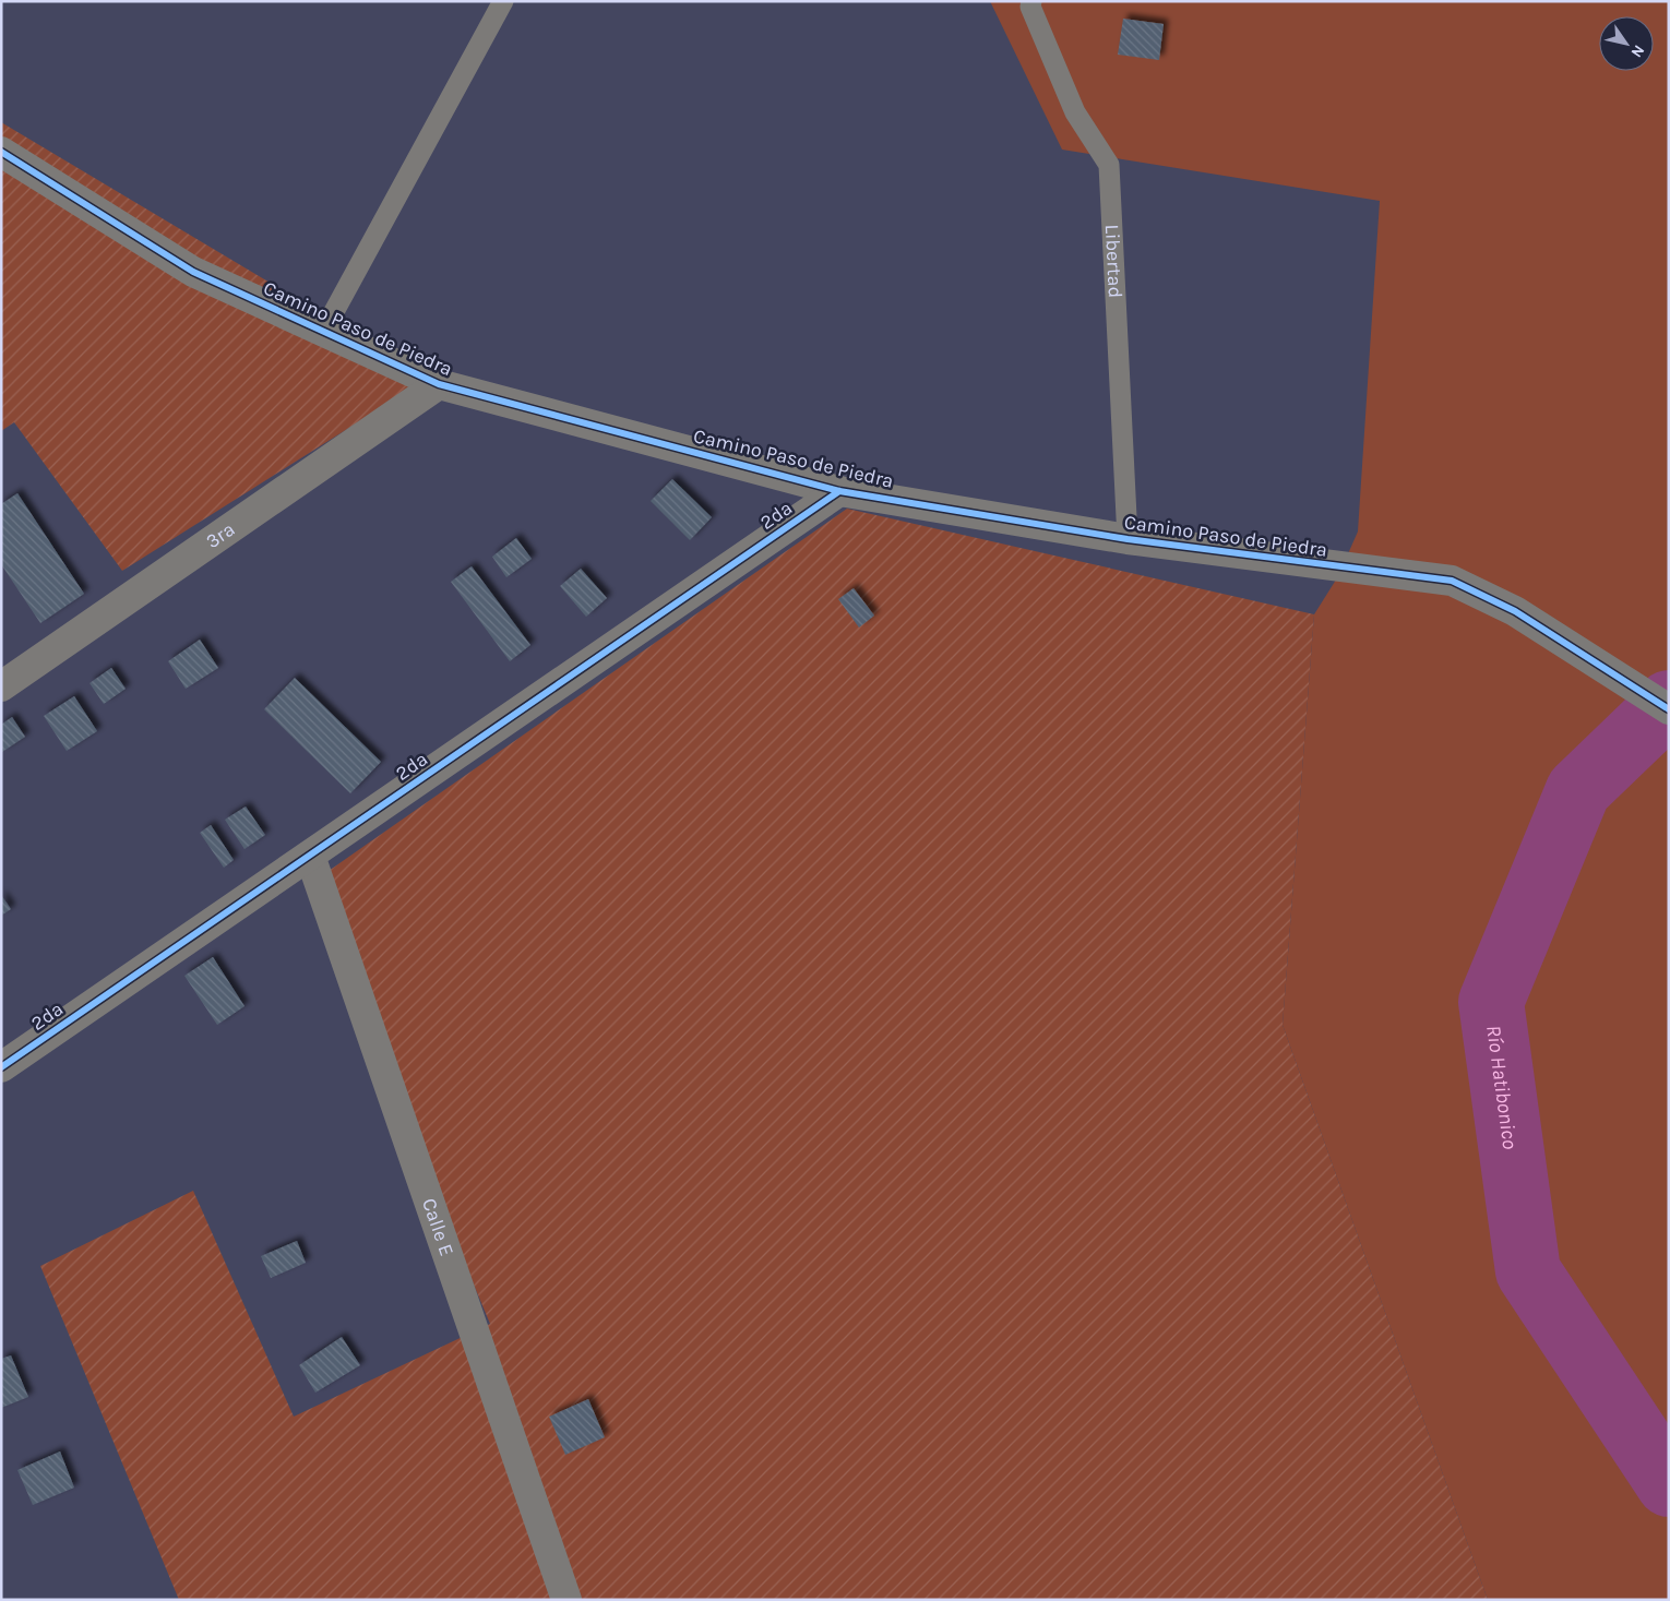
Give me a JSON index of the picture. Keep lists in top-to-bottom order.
{
  "streets": {
    "street": [
      "Camino Paso de Piedra",
      "2da",
      "3ra",
      "Calle E"
    ],
    "lane": ["Libertad"]
  },
  "crossings": [
    ["Libertad", "Camino Paso de Piedra"],
    ["Camino Paso de Piedra", "2da"],
    ["Camino Paso de Piedra", "3ra"],
    ["2da", "Calle E"]
  ],
  "water": ["Río Hatibonico"],
  "north": "bottom right"
}
